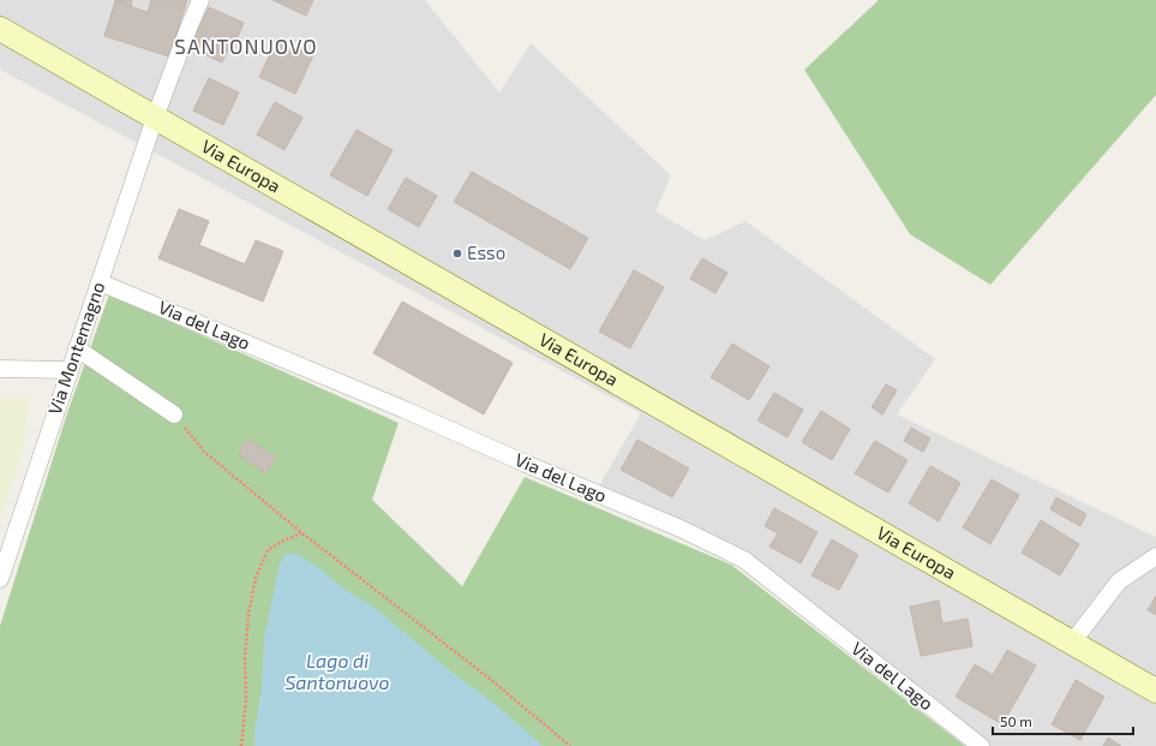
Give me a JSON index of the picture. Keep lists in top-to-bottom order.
{
  "streets": {
    "main road": ["Via Europa"],
    "street": ["Via del Lago", "Via Montemagno"]
  },
  "crossings": [
    ["Via Europa", "Via Montemagno"],
    ["Via del Lago", "Via Montemagno"]
  ],
  "districts": ["SANTONUOVO"],
  "water": ["Lago di Santonuovo"],
  "places": ["Esso"],
  "scale_bar": "50 m"
}
